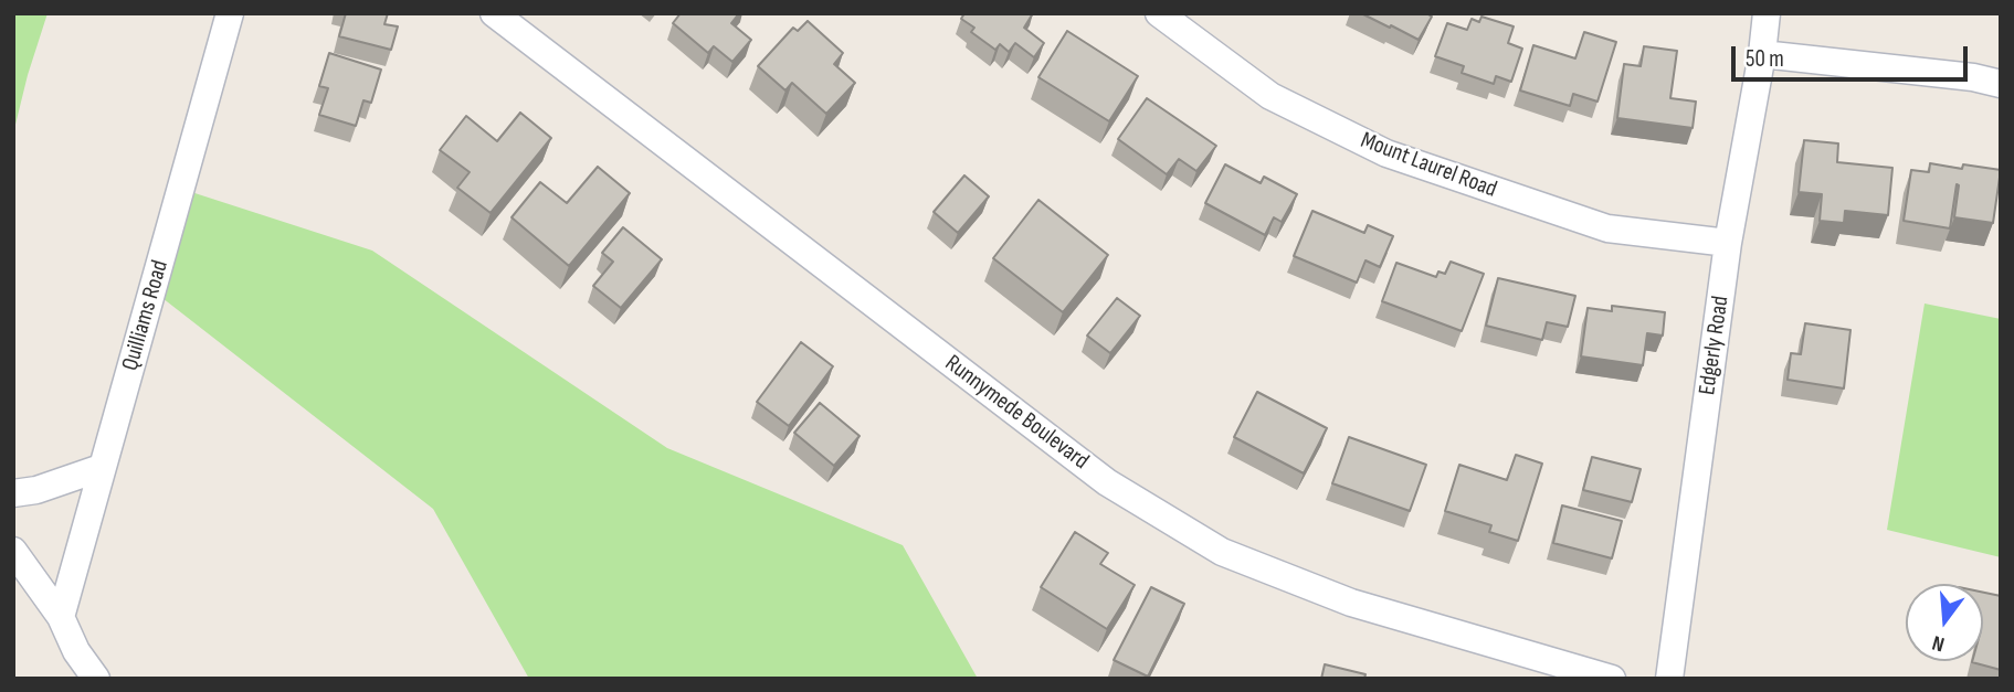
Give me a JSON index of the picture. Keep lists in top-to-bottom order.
{
  "streets": {
    "street": [
      "Mount Laurel Road",
      "Quilliams Road",
      "Edgerly Road",
      "Runnymede Boulevard"
    ]
  },
  "crossings": [
    ["Mount Laurel Road", "Edgerly Road"]
  ],
  "scale_bar": "50 m",
  "north": "bottom"
}
